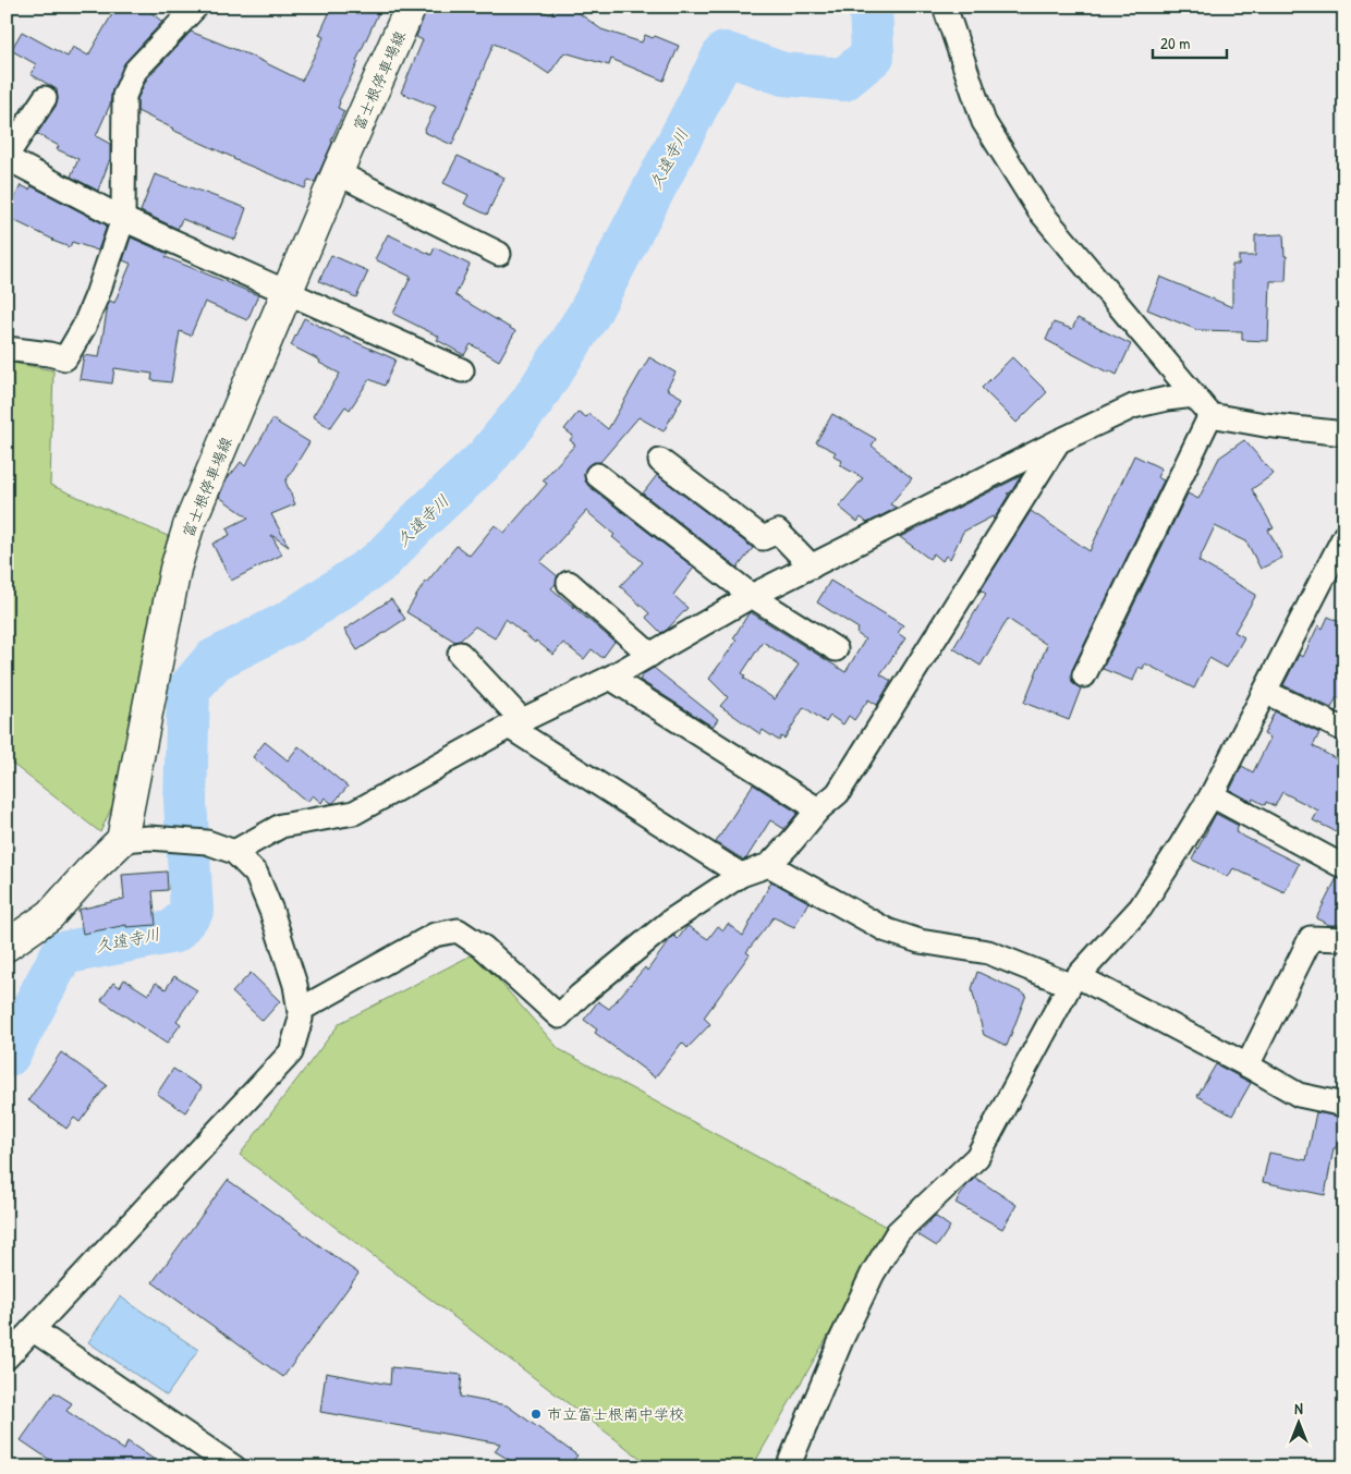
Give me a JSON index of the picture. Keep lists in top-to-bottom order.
{
  "streets": {
    "main road": ["富士根停車場線"]
  },
  "water": ["久遠寺川"],
  "places": ["市立富士根南中学校"],
  "scale_bar": "20 m",
  "north": "top"
}
